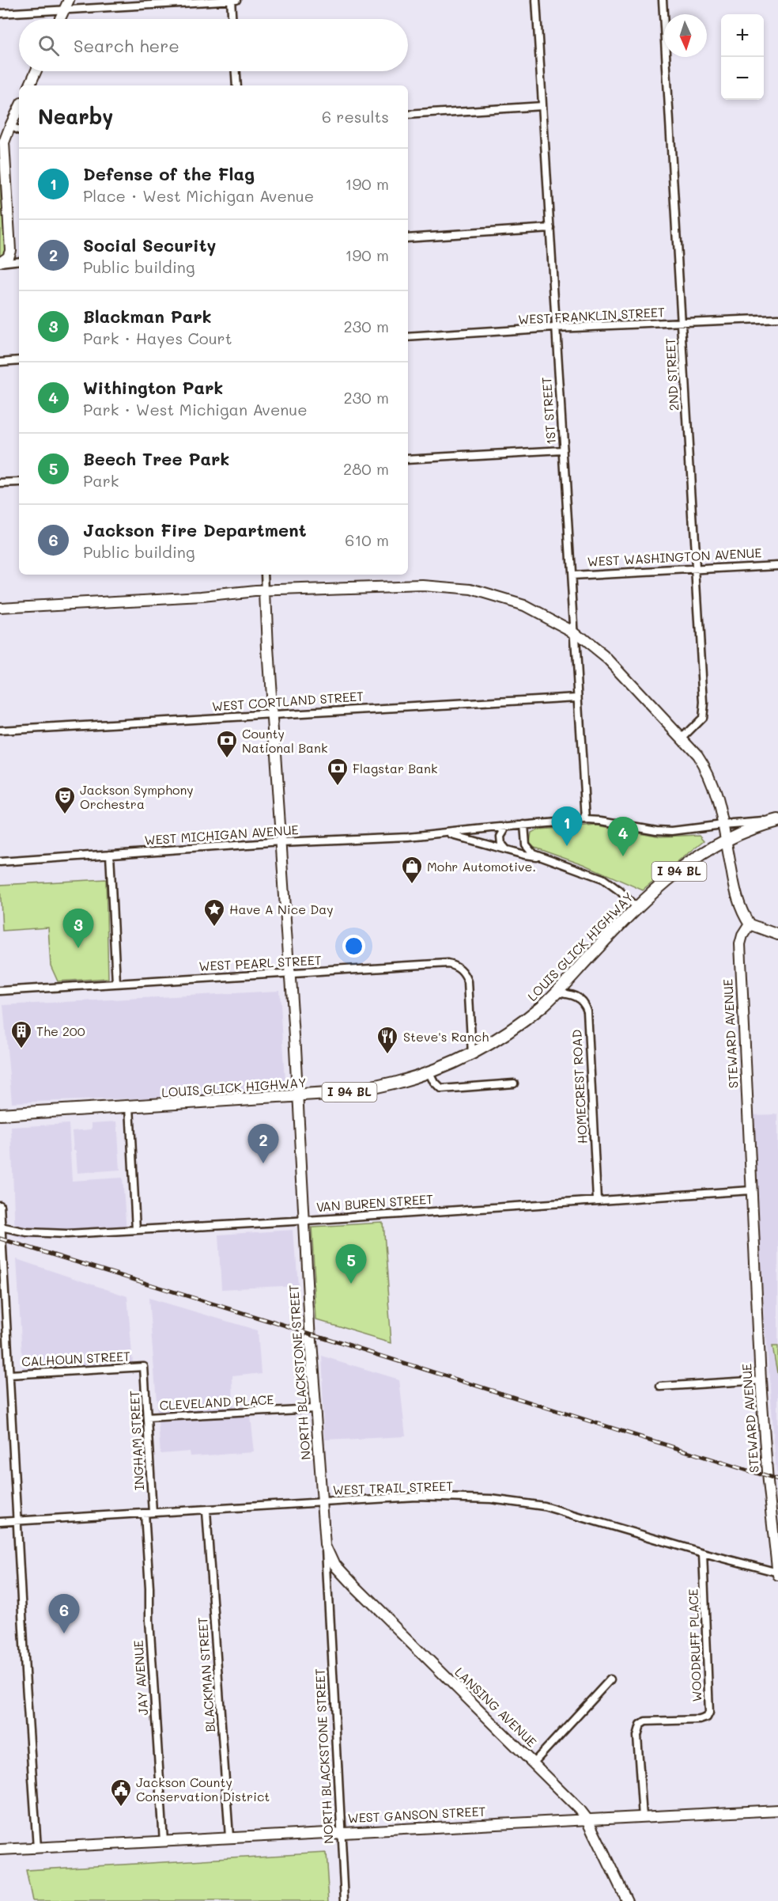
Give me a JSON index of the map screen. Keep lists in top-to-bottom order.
{
  "streets": {
    "main road": [
      "I 94 BL",
      "LOUIS GLICK HIGHWAY",
      "STEWARD AVENUE",
      "NORTH BLACKSTONE STREET",
      "LANSING AVENUE",
      "WEST GANSON STREET"
    ],
    "street": [
      "WEST FRANKLIN STREET",
      "2ND STREET",
      "1ST STREET",
      "WEST WASHINGTON AVENUE",
      "WEST CORTLAND STREET",
      "WEST MICHIGAN AVENUE",
      "WEST PEARL STREET",
      "HOMECREST ROAD",
      "VAN BUREN STREET",
      "CALHOUN STREET",
      "CLEVELAND PLACE",
      "INGHAM STREET",
      "WEST TRAIL STREET",
      "WOODRUFF PLACE",
      "BLACKMAN STREET",
      "JAY AVENUE"
    ]
  },
  "crossings": [
    ["WEST FRANKLIN STREET", "2ND STREET"],
    ["WEST FRANKLIN STREET", "1ST STREET"],
    ["2ND STREET", "WEST WASHINGTON AVENUE"],
    ["1ST STREET", "WEST WASHINGTON AVENUE"],
    ["1ST STREET", "WEST CORTLAND STREET"],
    ["1ST STREET", "WEST MICHIGAN AVENUE"],
    ["WEST CORTLAND STREET", "NORTH BLACKSTONE STREET"],
    ["WEST MICHIGAN AVENUE", "LOUIS GLICK HIGHWAY"],
    ["WEST MICHIGAN AVENUE", "NORTH BLACKSTONE STREET"],
    ["LOUIS GLICK HIGHWAY", "WEST PEARL STREET"],
    ["LOUIS GLICK HIGHWAY", "HOMECREST ROAD"],
    ["LOUIS GLICK HIGHWAY", "NORTH BLACKSTONE STREET"],
    ["WEST PEARL STREET", "NORTH BLACKSTONE STREET"],
    ["STEWARD AVENUE", "VAN BUREN STREET"],
    ["STEWARD AVENUE", "WEST TRAIL STREET"],
    ["HOMECREST ROAD", "VAN BUREN STREET"],
    ["VAN BUREN STREET", "NORTH BLACKSTONE STREET"],
    ["CALHOUN STREET", "INGHAM STREET"],
    ["NORTH BLACKSTONE STREET", "CLEVELAND PLACE"],
    ["NORTH BLACKSTONE STREET", "WEST TRAIL STREET"],
    ["NORTH BLACKSTONE STREET", "LANSING AVENUE"],
    ["NORTH BLACKSTONE STREET", "WEST GANSON STREET"],
    ["CLEVELAND PLACE", "INGHAM STREET"],
    ["INGHAM STREET", "WEST TRAIL STREET"],
    ["WEST TRAIL STREET", "WOODRUFF PLACE"],
    ["WEST TRAIL STREET", "BLACKMAN STREET"],
    ["WEST TRAIL STREET", "JAY AVENUE"],
    ["WOODRUFF PLACE", "WEST GANSON STREET"],
    ["BLACKMAN STREET", "WEST GANSON STREET"],
    ["JAY AVENUE", "WEST GANSON STREET"],
    ["LANSING AVENUE", "WEST GANSON STREET"]
  ],
  "places": {
    "bank": ["County National Bank", "Flagstar Bank"],
    "theatre": ["Jackson Symphony Orchestra"],
    "shop": ["Mohr Automotive."],
    "place": ["Have A Nice Day"],
    "building": ["The 200"],
    "restaurant": ["Steve's Ranch"],
    "public building": ["Jackson County Conservation District"]
  },
  "north": "bottom",
  "page": {
    "map_buttons": ["+", "−"],
    "search": "Search here",
    "heading": ["Nearby", "6 results"],
    "list": [
      {
        "mark": "1",
        "name": "Defense of the Flag",
        "note": "Place · West Michigan Avenue",
        "value": "190 m"
      },
      {
        "mark": "2",
        "name": "Social Security",
        "note": "Public building",
        "value": "190 m"
      },
      {
        "mark": "3",
        "name": "Blackman Park",
        "note": "Park · Hayes Court",
        "value": "230 m"
      },
      {
        "mark": "4",
        "name": "Withington Park",
        "note": "Park · West Michigan Avenue",
        "value": "230 m"
      },
      {
        "mark": "5",
        "name": "Beech Tree Park",
        "note": "Park",
        "value": "280 m"
      },
      {
        "mark": "6",
        "name": "Jackson Fire Department",
        "note": "Public building",
        "value": "610 m"
      }
    ],
    "pins": [
      "1",
      "4",
      "3",
      "2",
      "5",
      "6"
    ]
  }
}
